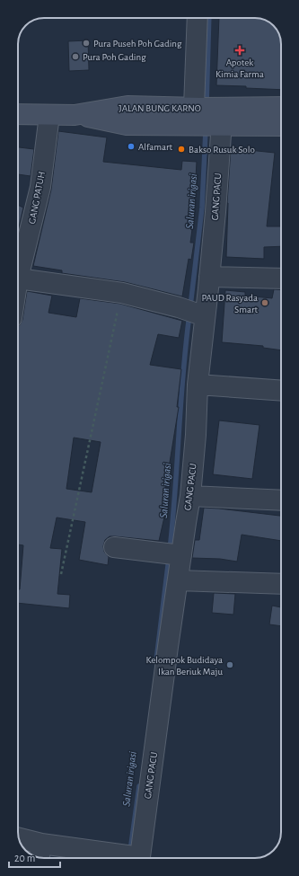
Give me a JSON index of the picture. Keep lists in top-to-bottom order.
{
  "streets": {
    "street": ["GANG PACU", "GANG PATUH"]
  },
  "water": ["Saluran irigasi"],
  "places": {
    "other": [
      "Pura Puseh Poh Gading",
      "Pura Poh Gading",
      "Alfamart",
      "Bakso Rusuk Solo",
      "PAUD Rasyada Smart",
      "Kelompok Budidaya Ikan Beriuk Maju"
    ],
    "health": ["Apotek Kimia Farma"]
  },
  "scale_bar": "20 m"
}
